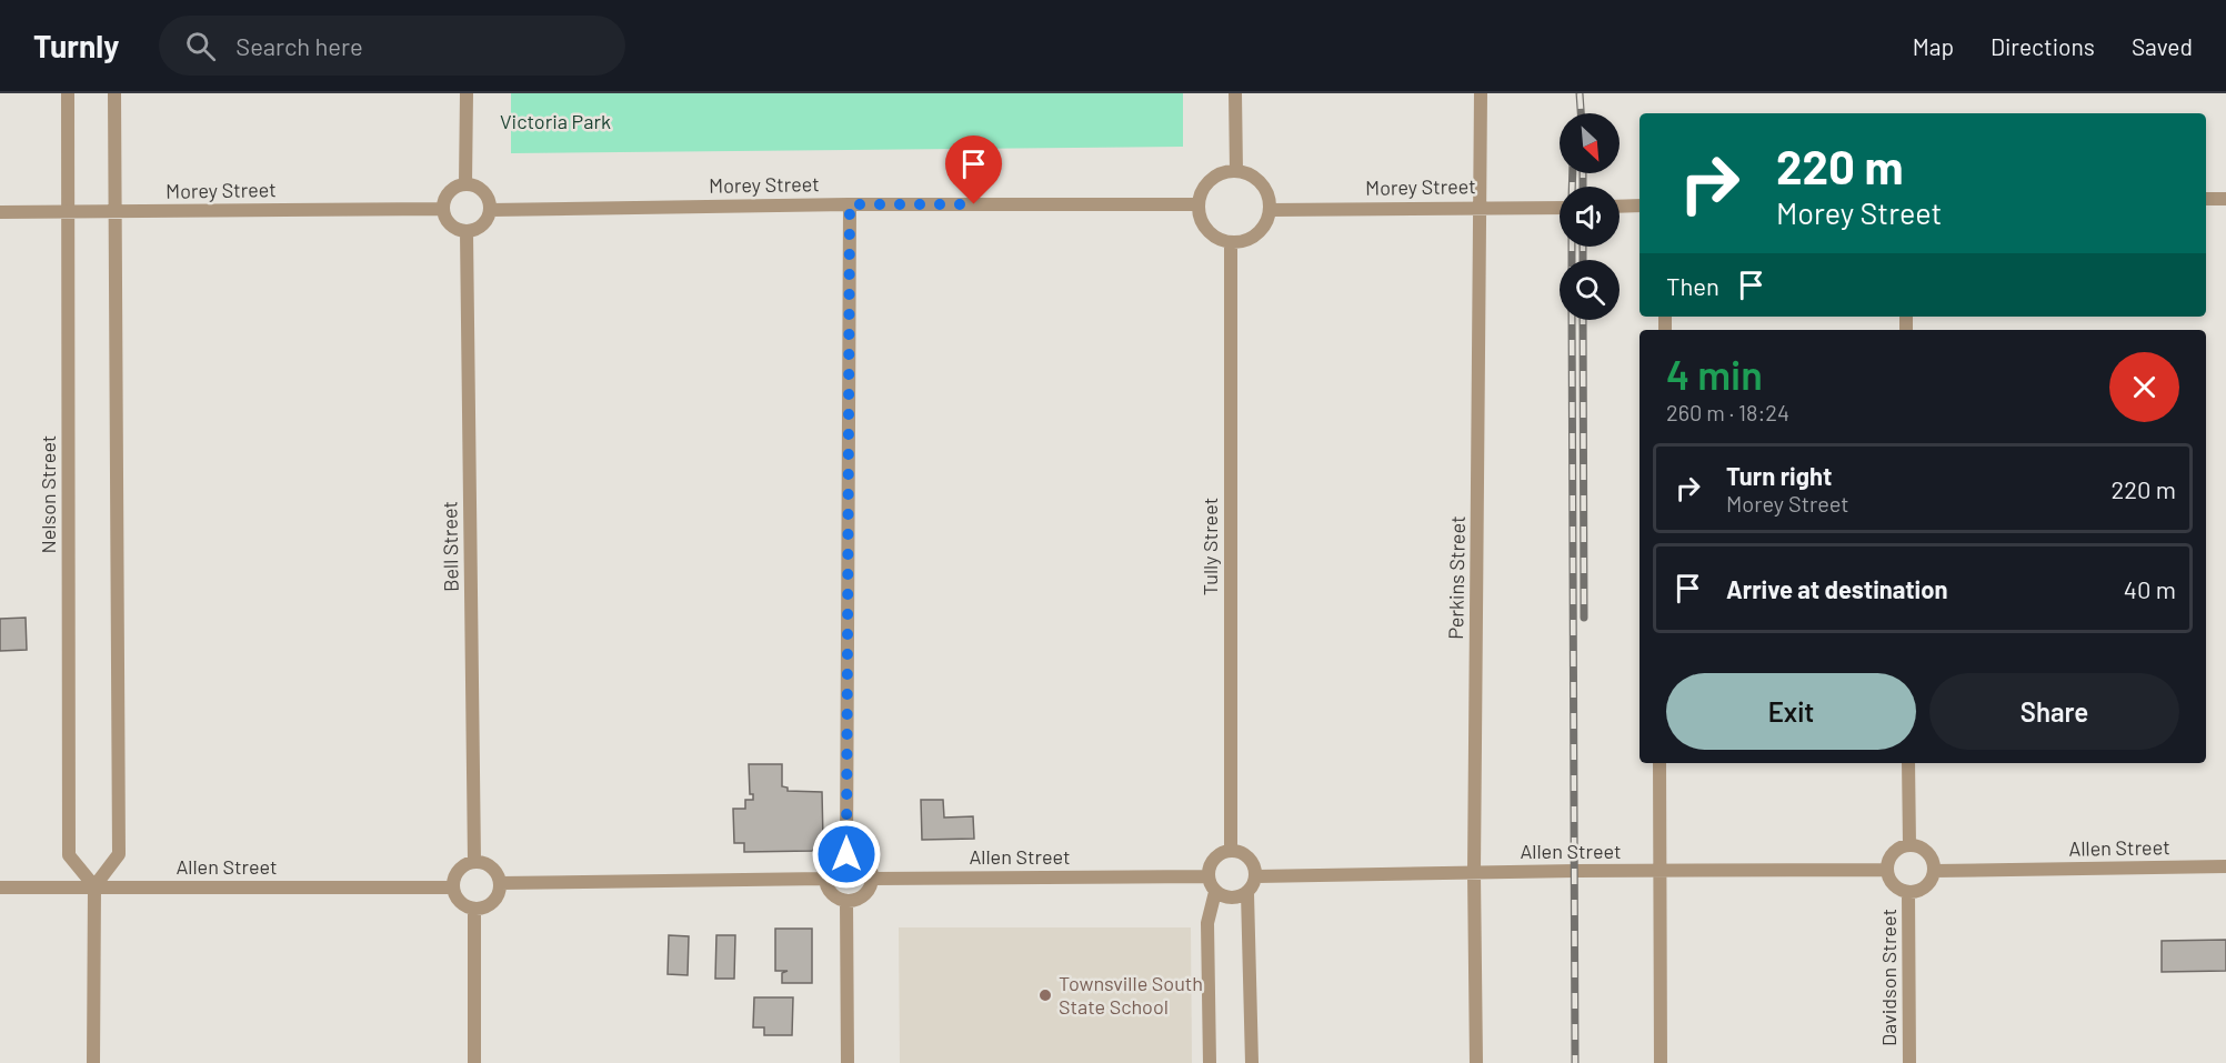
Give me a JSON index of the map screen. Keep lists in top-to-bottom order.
{
  "streets": {
    "street": [
      "Morey Street",
      "Nelson Street",
      "Bell Street",
      "Tully Street",
      "Perkins Street",
      "Allen Street",
      "Davidson Street"
    ]
  },
  "crossings": [
    ["Morey Street", "Nelson Street"],
    ["Morey Street", "Bell Street"],
    ["Morey Street", "Tully Street"],
    ["Morey Street", "Perkins Street"],
    ["Nelson Street", "Allen Street"],
    ["Bell Street", "Allen Street"],
    ["Tully Street", "Allen Street"],
    ["Perkins Street", "Allen Street"],
    ["Allen Street", "Davidson Street"]
  ],
  "parks": ["Victoria Park"],
  "places": ["Townsville South State School"],
  "north": "bottom right",
  "page": {
    "header": "Turnly",
    "search": "Search here",
    "nav": ["Map", "Directions", "Saved"],
    "turn": ["220 m", "Morey Street"],
    "then": "Then",
    "heading": ["4 min", "260 m · 18:24"],
    "list": [
      {
        "name": "Turn right",
        "note": "Morey Street",
        "value": "220 m"
      },
      {
        "name": "Arrive at destination",
        "value": "40 m"
      }
    ],
    "buttons": ["Exit", "Share"]
  }
}
